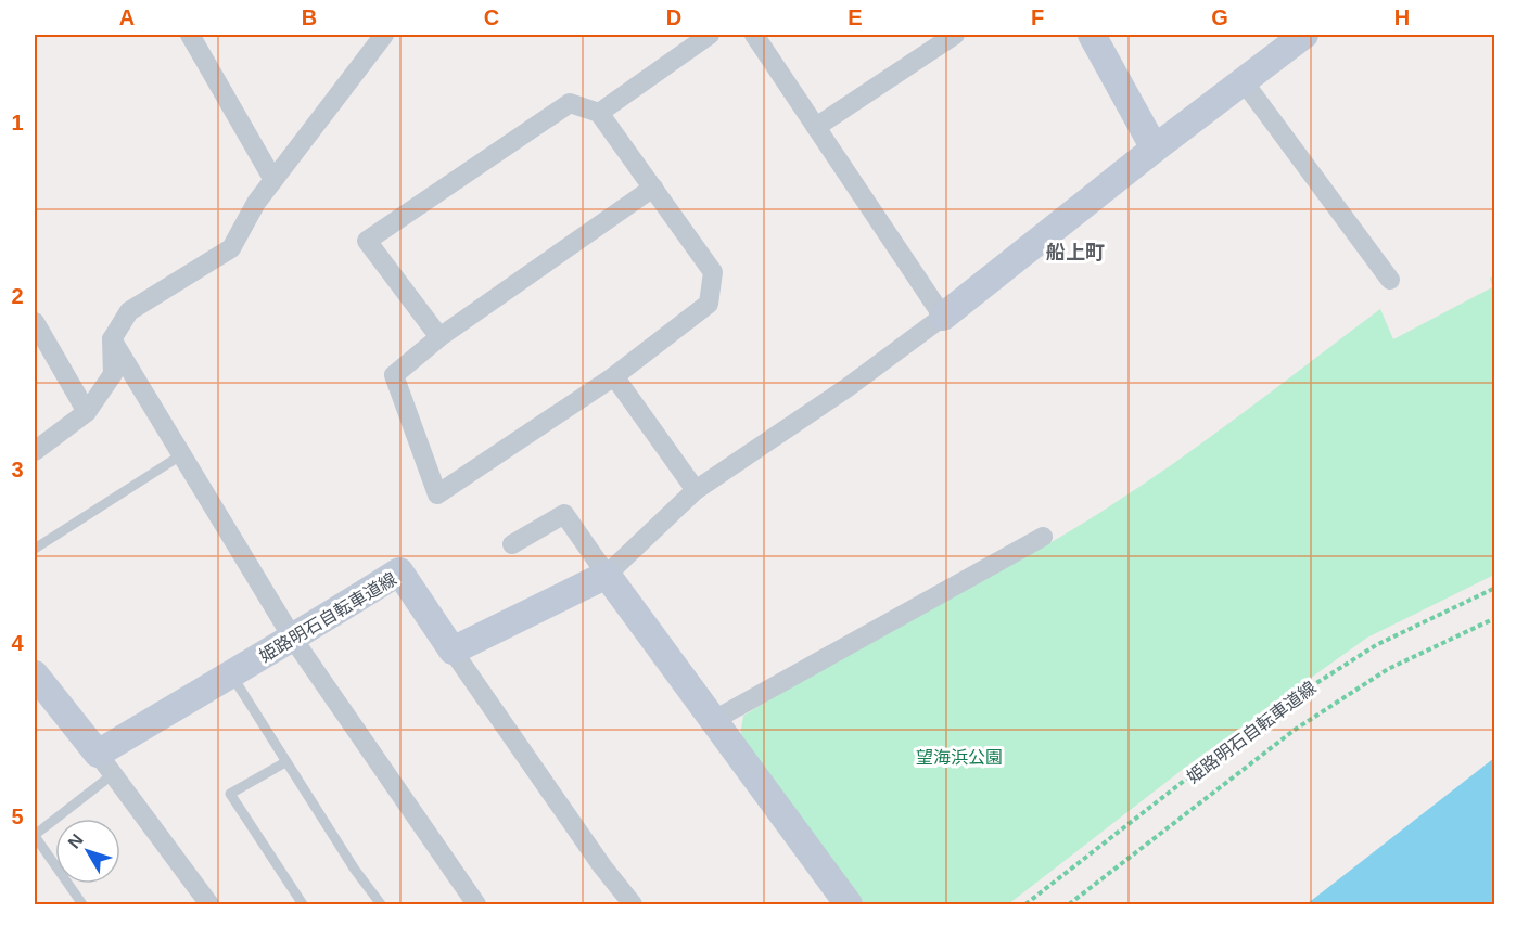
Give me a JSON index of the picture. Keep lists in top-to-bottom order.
{
  "streets": {
    "main road": ["姫路明石自転車道線"]
  },
  "districts": ["船上町"],
  "parks": ["望海浜公園"],
  "north": "top left",
  "grid": {
    "columns": [
      "A",
      "B",
      "C",
      "D",
      "E",
      "F",
      "G",
      "H"
    ],
    "rows": [
      "1",
      "2",
      "3",
      "4",
      "5"
    ]
  }
}
